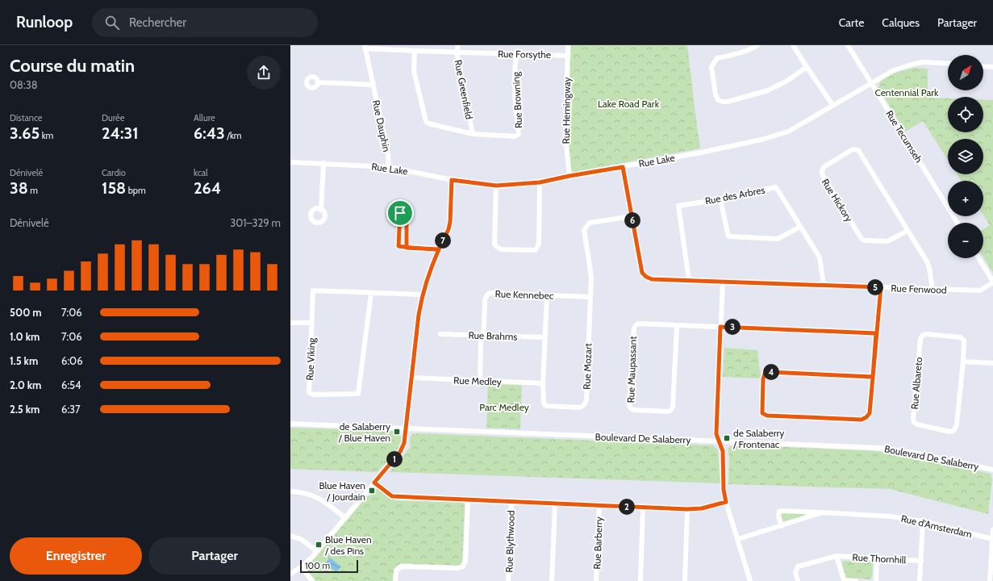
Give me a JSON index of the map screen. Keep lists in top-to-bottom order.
{
  "streets": {
    "street": [
      "Rue Forsythe",
      "Rue Greenfield",
      "Rue Browning",
      "Rue Hemingway",
      "Rue Dauphin",
      "Rue Tecumseh",
      "Rue Lake",
      "Rue des Arbres",
      "Rue Hickory",
      "Rue Fenwood",
      "Rue Kennebec",
      "Rue Brahms",
      "Rue Viking",
      "Rue Mozart",
      "Rue Maupassant",
      "Rue Medley",
      "Rue Albareto",
      "Boulevard De Salaberry",
      "Rue d'Amsterdam",
      "Rue Blythwood",
      "Rue Barberry",
      "Rue Thornhill"
    ]
  },
  "crossings": [
    ["Rue Forsythe", "Rue Greenfield"],
    ["Rue Forsythe", "Rue Browning"],
    ["Rue Forsythe", "Rue Hemingway"],
    ["Rue Forsythe", "Rue Dauphin"],
    ["Rue Greenfield", "Rue Browning"],
    ["Rue Hemingway", "Rue Lake"],
    ["Rue Dauphin", "Rue Lake"],
    ["Rue Tecumseh", "Rue Lake"],
    ["Rue Lake", "Rue Fenwood"],
    ["Rue des Arbres", "Rue Fenwood"],
    ["Rue Hickory", "Rue Fenwood"],
    ["Rue Fenwood", "Rue Mozart"],
    ["Rue Kennebec", "Rue Brahms"],
    ["Rue Kennebec", "Rue Mozart"],
    ["Rue Kennebec", "Rue Medley"],
    ["Rue Brahms", "Rue Mozart"],
    ["Rue Mozart", "Rue Medley"]
  ],
  "parks": ["Centennial Park", "Lake Road Park", "Parc Medley"],
  "places": {
    "transit": [
      "de Salaberry / Blue Haven",
      "de Salaberry / Frontenac",
      "Blue Haven / Jourdain",
      "Blue Haven / des Pins"
    ]
  },
  "scale_bar": "100 m",
  "north": "top right",
  "page": {
    "header": "Runloop",
    "search": "Rechercher",
    "nav": ["Carte", "Calques", "Partager"],
    "heading": ["Course du matin", "08:38"],
    "map_buttons": ["+", "−"],
    "stats": [
      ["Distance", "3.65 km"],
      ["Durée", "24:31"],
      ["Allure", "6:43 /km"],
      ["Dénivelé", "38 m"],
      ["Cardio", "158 bpm"],
      ["kcal", "264"]
    ],
    "chart": ["Dénivelé", "301–329 m"],
    "pins": [
      "6",
      "7",
      "5",
      "3",
      "4",
      "1",
      "2"
    ],
    "list": [
      {
        "name": "500 m",
        "note": "7:06"
      },
      {
        "name": "1.0 km",
        "note": "7:06"
      },
      {
        "name": "1.5 km",
        "note": "6:06"
      },
      {
        "name": "2.0 km",
        "note": "6:54"
      },
      {
        "name": "2.5 km",
        "note": "6:37"
      }
    ],
    "buttons": ["Enregistrer", "Partager"],
    "scale": "100 m"
  }
}
